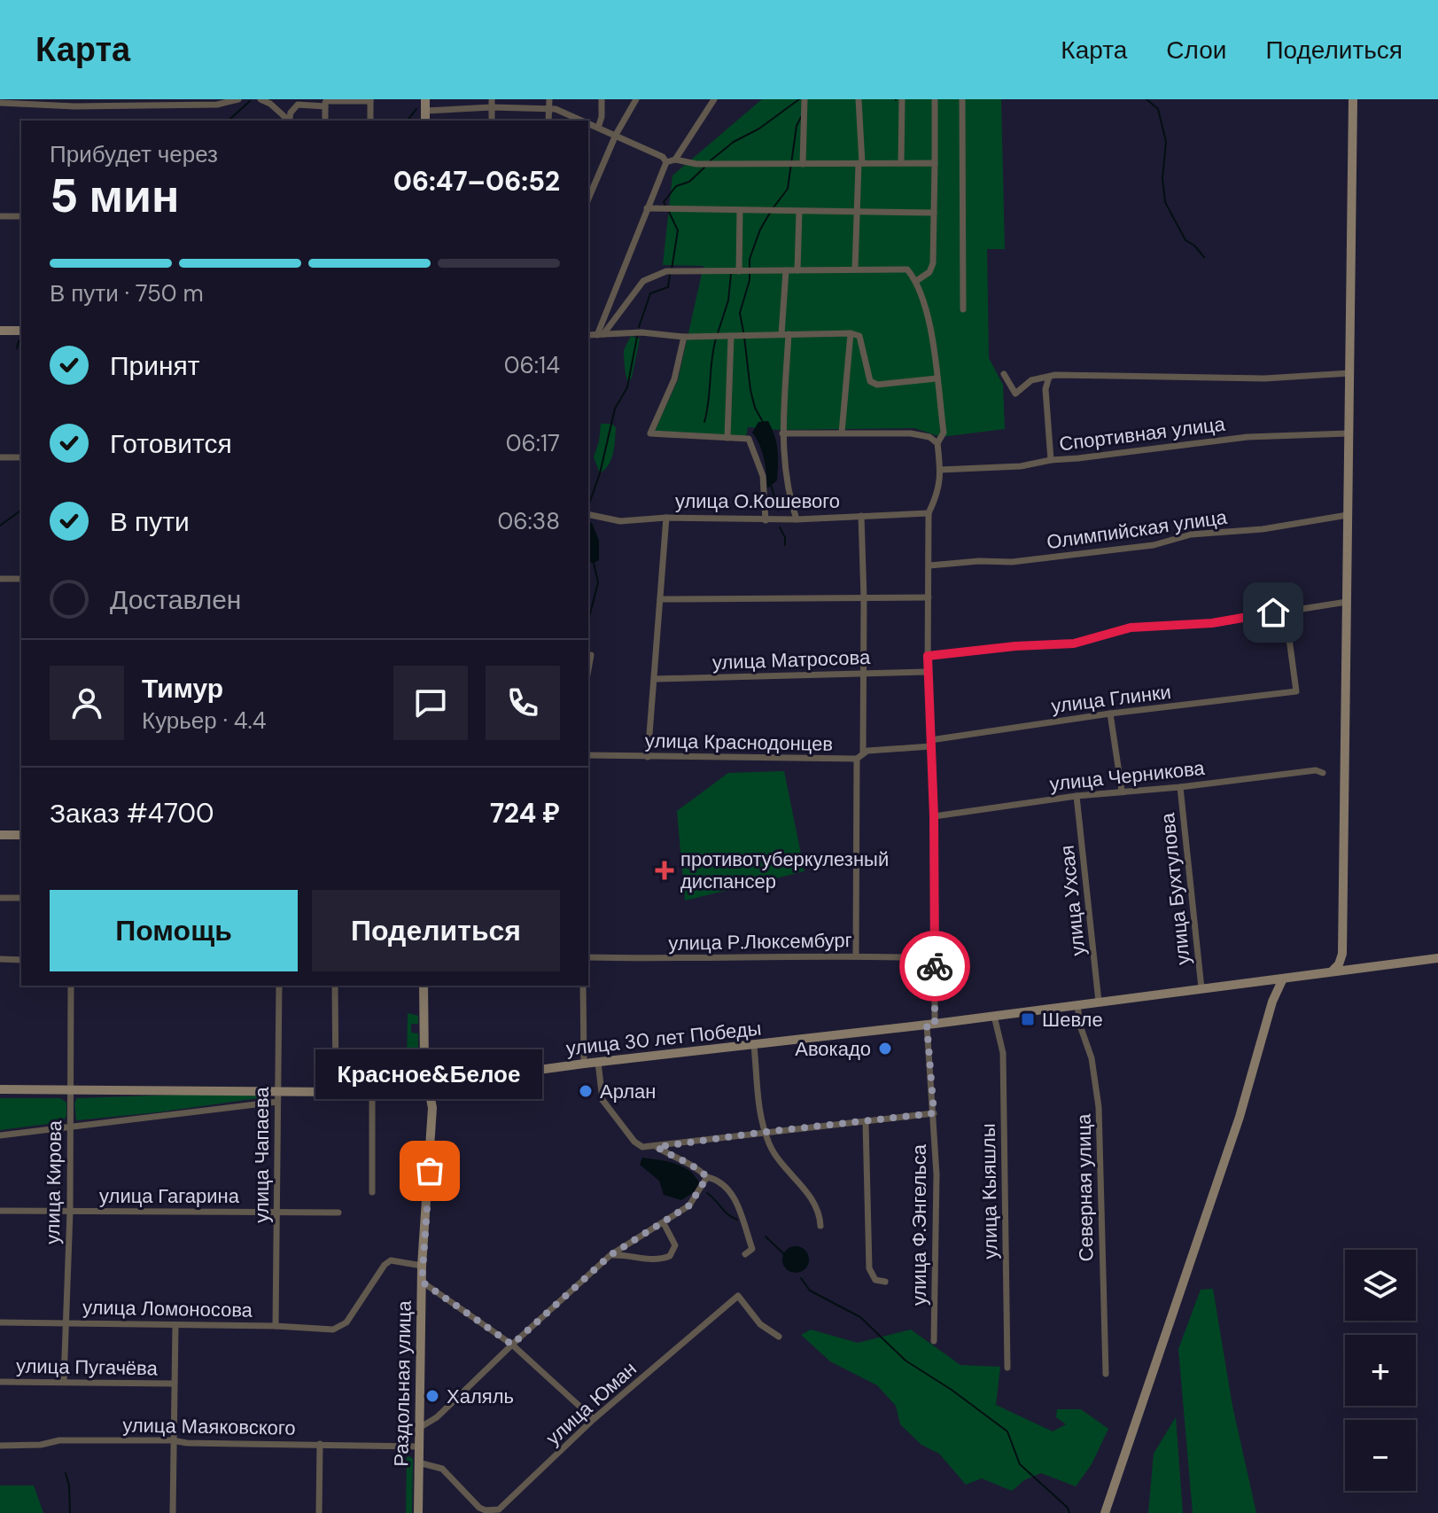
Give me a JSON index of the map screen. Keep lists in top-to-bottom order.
{
  "streets": {
    "street": [
      "Спортивная улица",
      "улица О.Кошевого",
      "Олимпийская улица",
      "улица Матросова",
      "улица Глинки",
      "улица Краснодонцев",
      "улица Черникова",
      "улица Бухтулова",
      "улица Ухсая",
      "улица Р.Люксембург",
      "улица 30 лет Победы",
      "улица Чапаева",
      "улица Кирова",
      "Северная улица",
      "улица Кыяшлы",
      "улица Гагарина",
      "улица Ф.Энгельса",
      "улица Ломоносова",
      "улица Пугачёва",
      "Раздольная улица",
      "улица Юман",
      "улица Маяковского"
    ]
  },
  "crossings": [
    ["Спортивная улица", "улица Ф.Энгельса"],
    ["улица О.Кошевого", "улица Ф.Энгельса"],
    ["Олимпийская улица", "улица Ф.Энгельса"],
    ["улица Матросова", "улица Ф.Энгельса"],
    ["улица Глинки", "улица Ф.Энгельса"],
    ["улица Черникова", "улица Бухтулова"],
    ["улица Черникова", "улица Ухсая"],
    ["улица Черникова", "улица Ф.Энгельса"],
    ["улица Бухтулова", "улица 30 лет Победы"],
    ["улица Ухсая", "улица 30 лет Победы"],
    ["улица Р.Люксембург", "улица Ф.Энгельса"],
    ["улица 30 лет Победы", "улица Чапаева"],
    ["улица 30 лет Победы", "улица Кирова"],
    ["улица 30 лет Победы", "Северная улица"],
    ["улица 30 лет Победы", "улица Кыяшлы"],
    ["улица 30 лет Победы", "улица Ф.Энгельса"],
    ["улица 30 лет Победы", "Раздольная улица"],
    ["улица Чапаева", "улица Гагарина"],
    ["улица Чапаева", "улица Ломоносова"],
    ["улица Кирова", "улица Гагарина"],
    ["улица Кирова", "улица Ломоносова"],
    ["улица Кирова", "улица Пугачёва"],
    ["улица Ломоносова", "Раздольная улица"],
    ["Раздольная улица", "улица Юман"],
    ["Раздольная улица", "улица Маяковского"]
  ],
  "places": {
    "health": ["противотуберкулезный диспансер"],
    "transit": ["Шевле"],
    "other": [
      "Авокадо",
      "Арлан",
      "Красное&Белое",
      "Халяль"
    ]
  },
  "page": {
    "header": "Карта",
    "nav": ["Карта", "Слои", "Поделиться"],
    "heading": ["5 мин", "Прибудет через", "06:47–06:52"],
    "panel": [
      "Тимур",
      "Курьер · 4.4",
      "Заказ #4700",
      "724 ₽"
    ],
    "bar": "В пути · 750 m",
    "list": [
      ["Принят", "06:14"],
      ["Готовится", "06:17"],
      ["В пути", "06:38"],
      "Доставлен"
    ],
    "buttons": ["Помощь", "Поделиться"],
    "bubble": "Красное&Белое",
    "map_buttons": ["+", "−"]
  }
}
